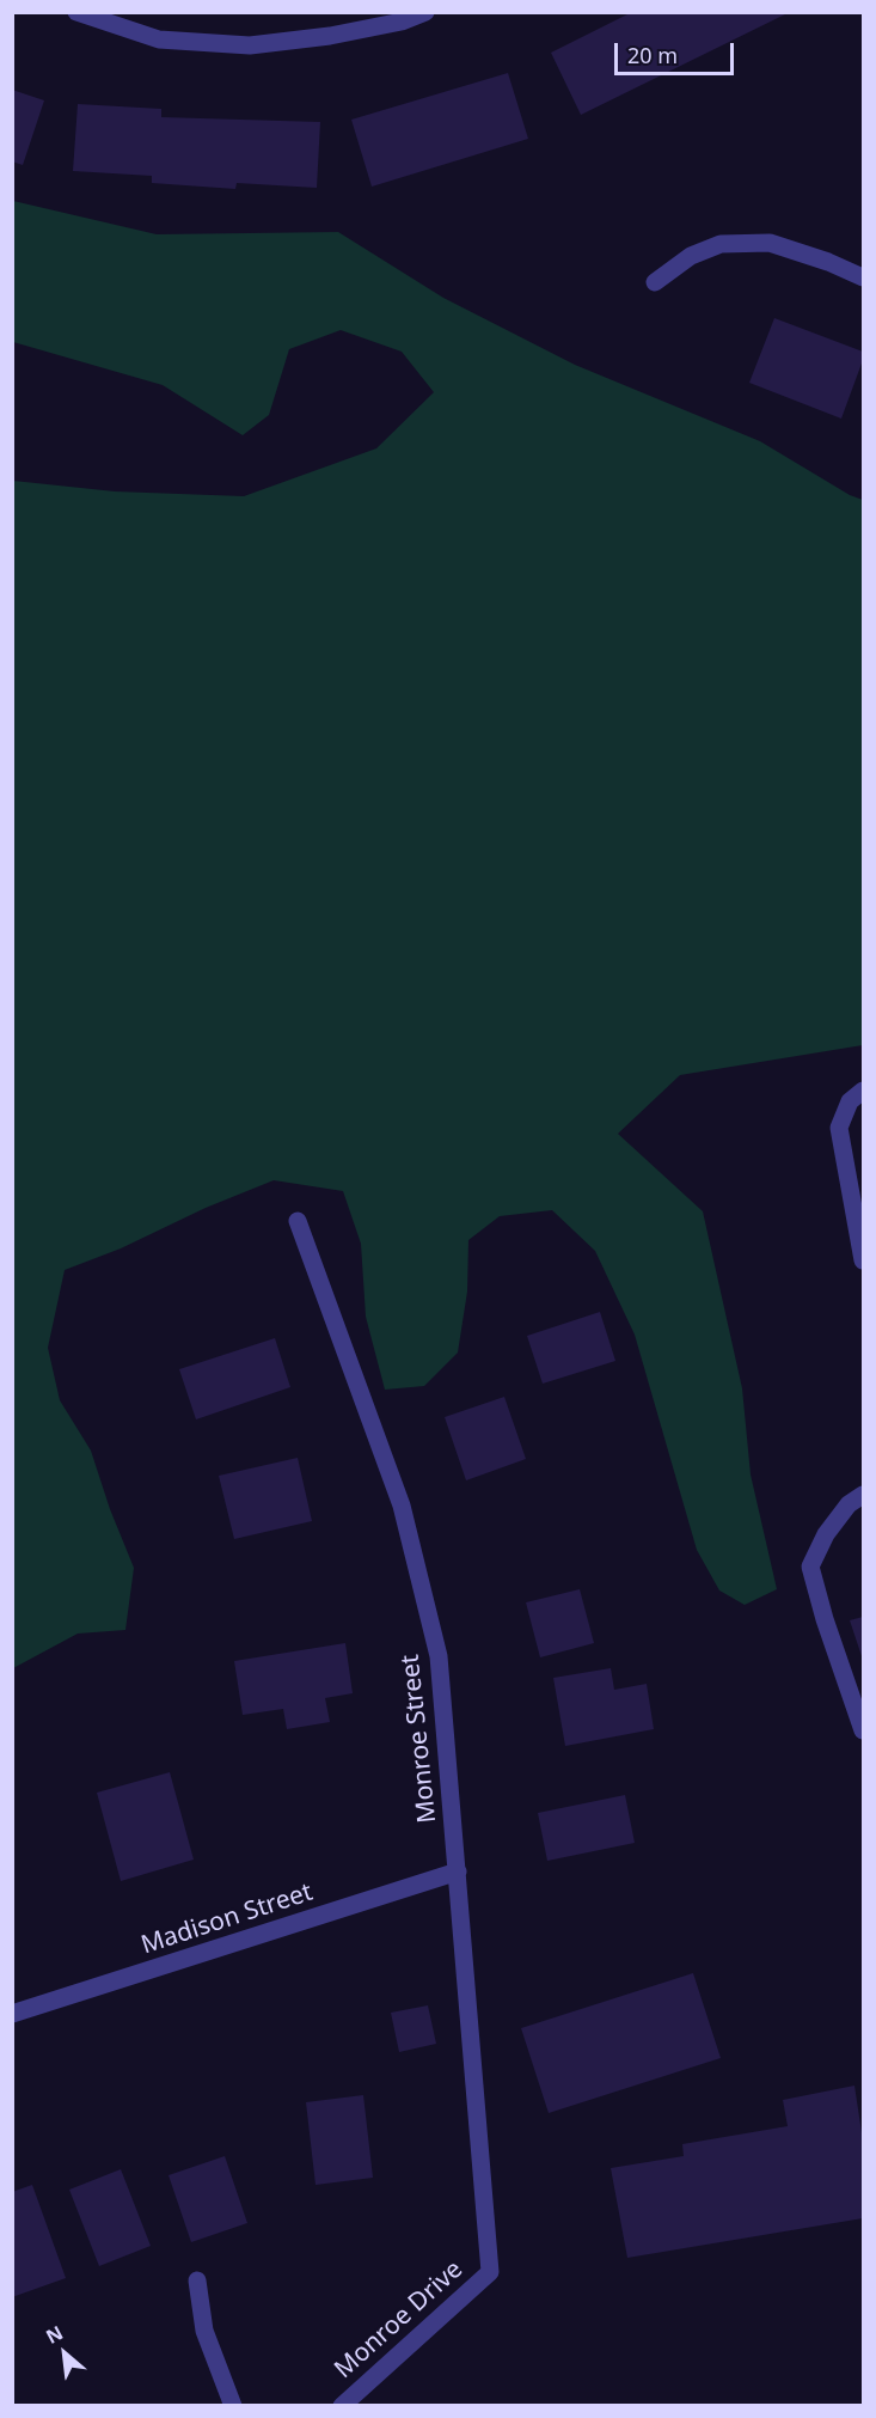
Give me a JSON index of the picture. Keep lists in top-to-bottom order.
{
  "streets": {
    "street": ["Monroe Street", "Madison Street", "Monroe Drive"]
  },
  "crossings": [
    ["Monroe Street", "Madison Street"],
    ["Monroe Street", "Monroe Drive"]
  ],
  "scale_bar": "20 m",
  "north": "top left"
}
